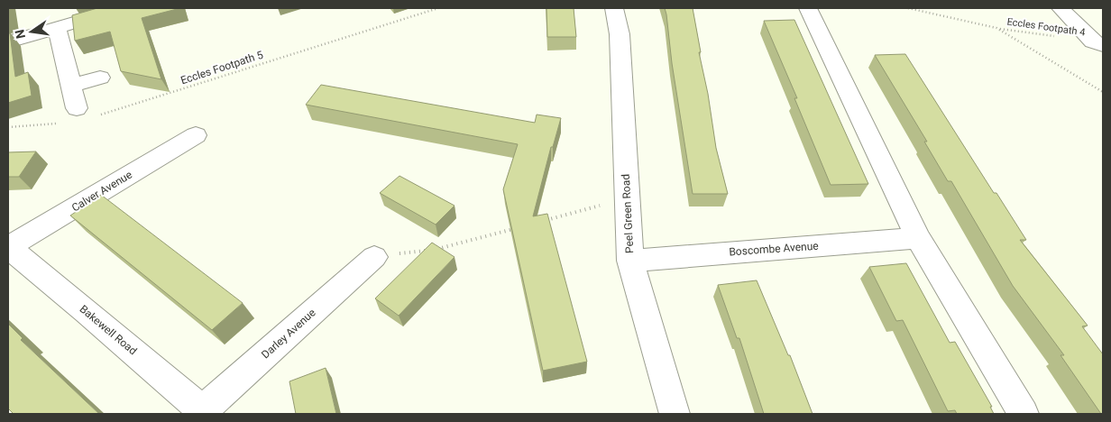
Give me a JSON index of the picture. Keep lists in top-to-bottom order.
{
  "streets": {
    "street": [
      "Calver Avenue",
      "Peel Green Road",
      "Boscombe Avenue",
      "Bakewell Road",
      "Darley Avenue"
    ],
    "path": ["Eccles Footpath 4", "Eccles Footpath 5"]
  },
  "crossings": [
    ["Calver Avenue", "Bakewell Road"],
    ["Peel Green Road", "Boscombe Avenue"],
    ["Bakewell Road", "Darley Avenue"]
  ],
  "north": "left"
}
